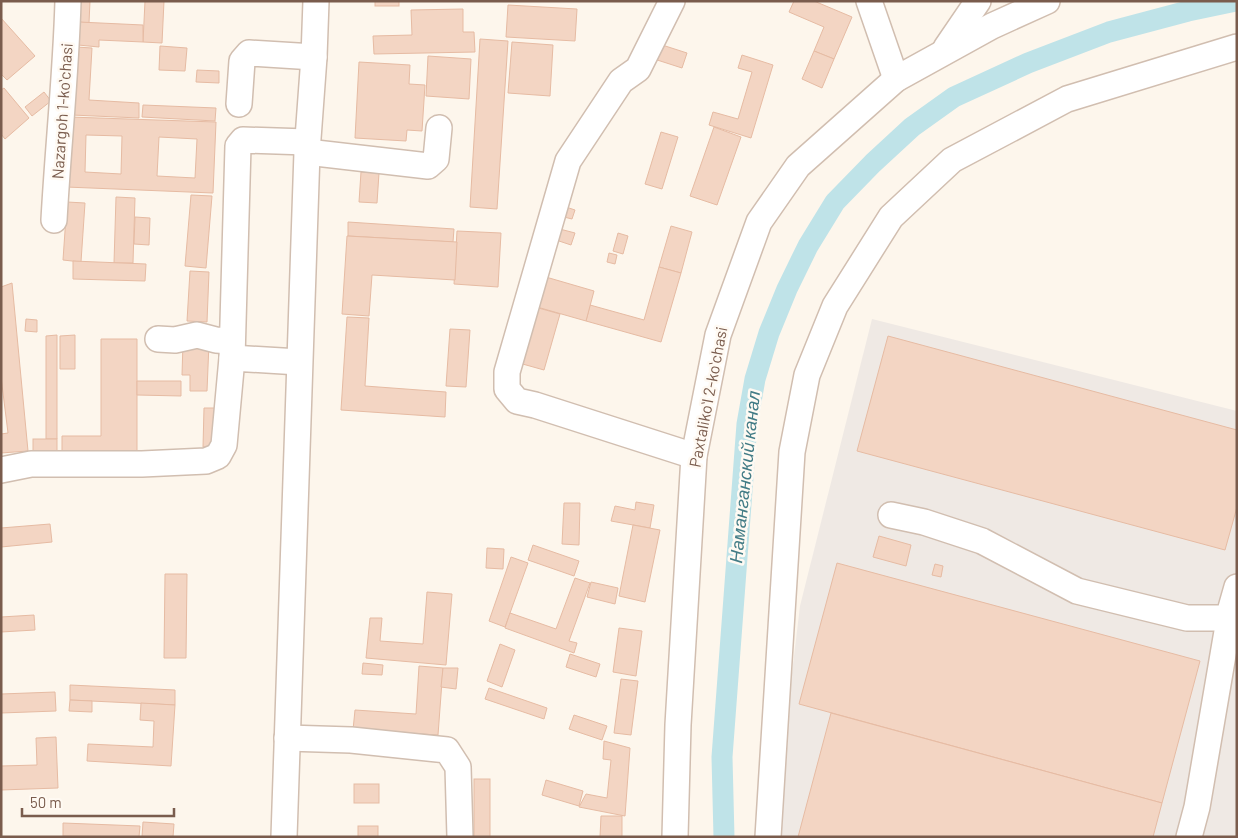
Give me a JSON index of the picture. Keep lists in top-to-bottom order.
{
  "streets": {
    "street": ["Nazargoh 1-koʻchasi", "Paxtalikoʻl 2-koʻchasi"]
  },
  "water": ["Наманганский канал"],
  "scale_bar": "50 m"
}
